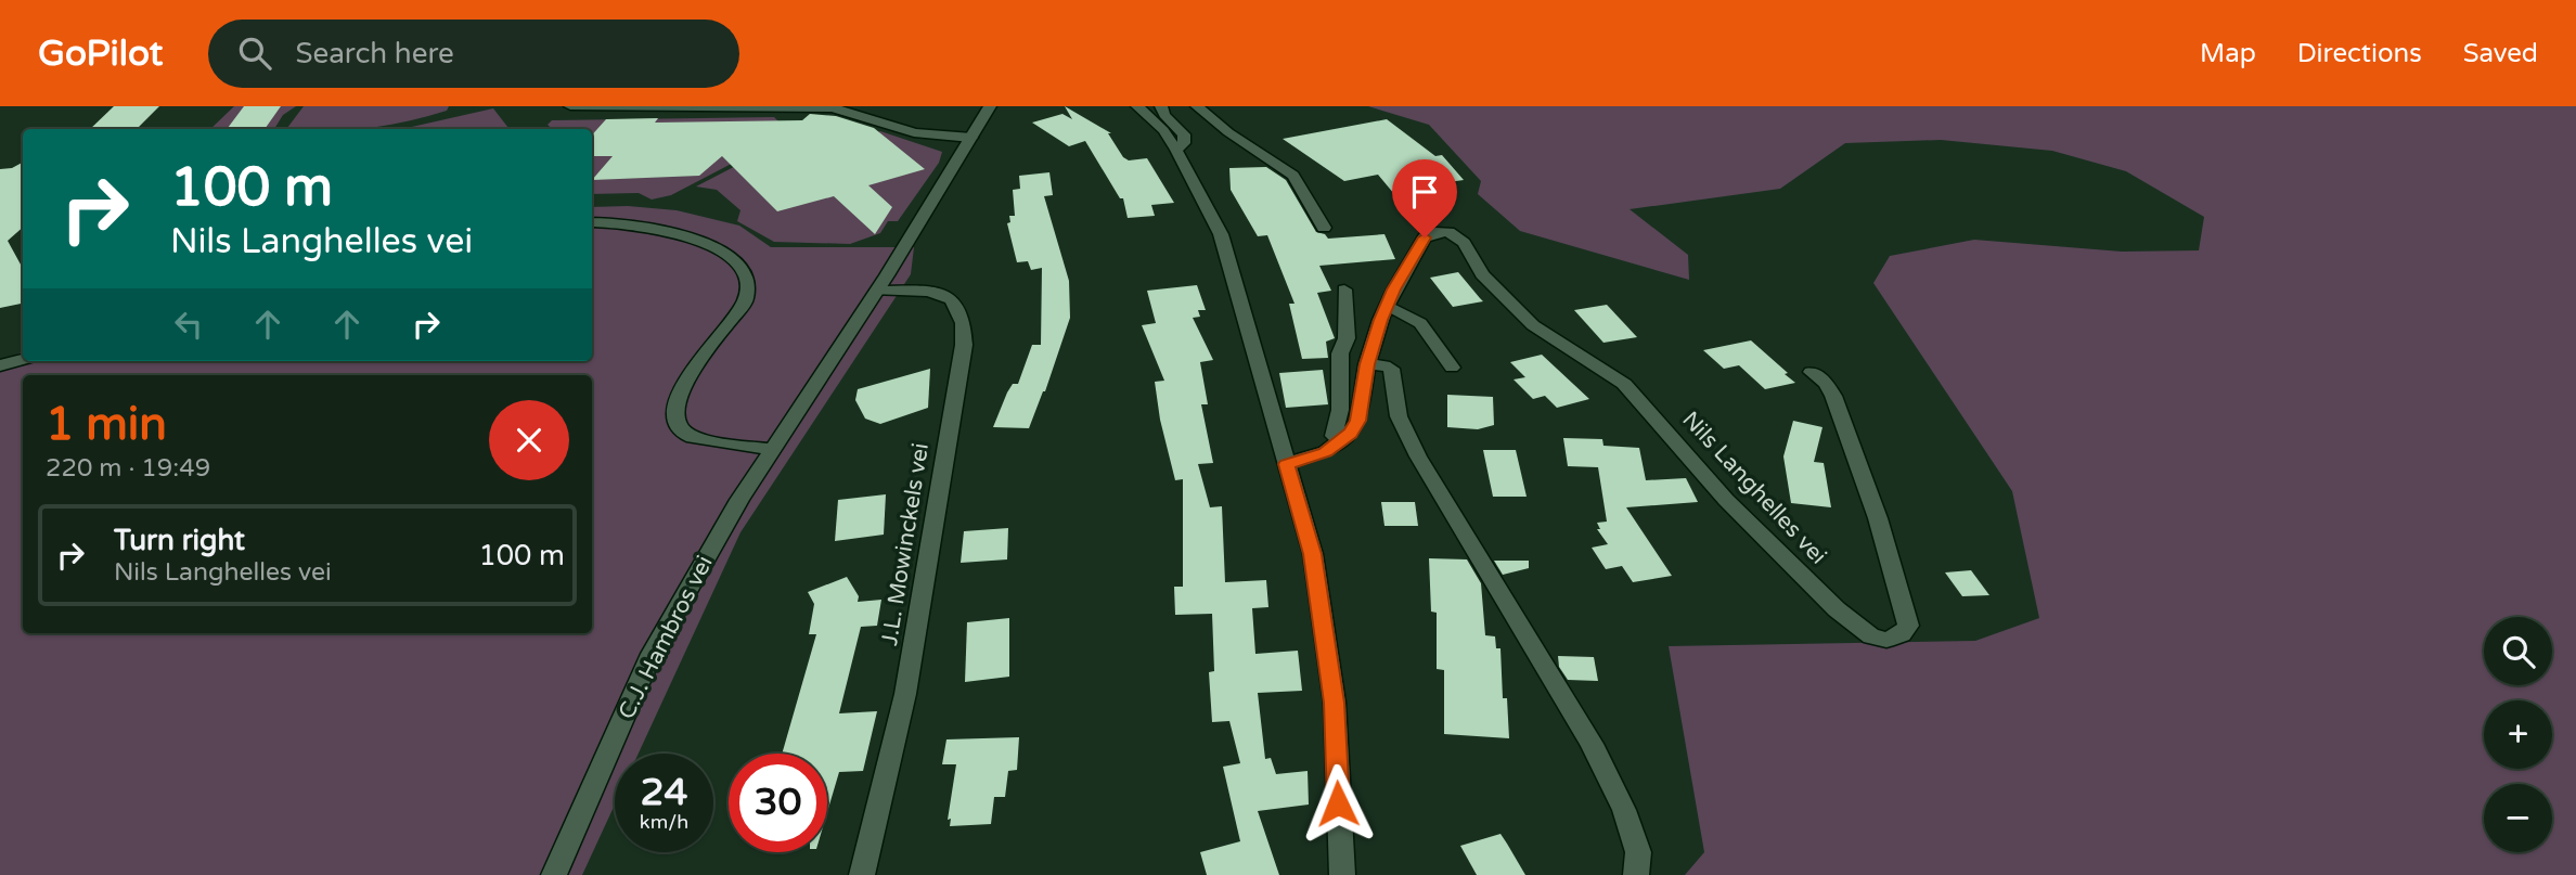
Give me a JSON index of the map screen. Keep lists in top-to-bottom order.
{
  "streets": {
    "street": ["Nils Langhelles vei", "J.L. Mowinckels vei", "C.J. Hambros vei"]
  },
  "page": {
    "header": "GoPilot",
    "search": "Search here",
    "nav": ["Map", "Directions", "Saved"],
    "turn": ["100 m", "Nils Langhelles vei"],
    "heading": ["1 min", "220 m · 19:49"],
    "list": [
      {
        "name": "Turn right",
        "note": "Nils Langhelles vei",
        "value": "100 m"
      }
    ],
    "map_buttons": ["+", "−"],
    "speed": "24 km/h",
    "limit": "30"
  }
}
